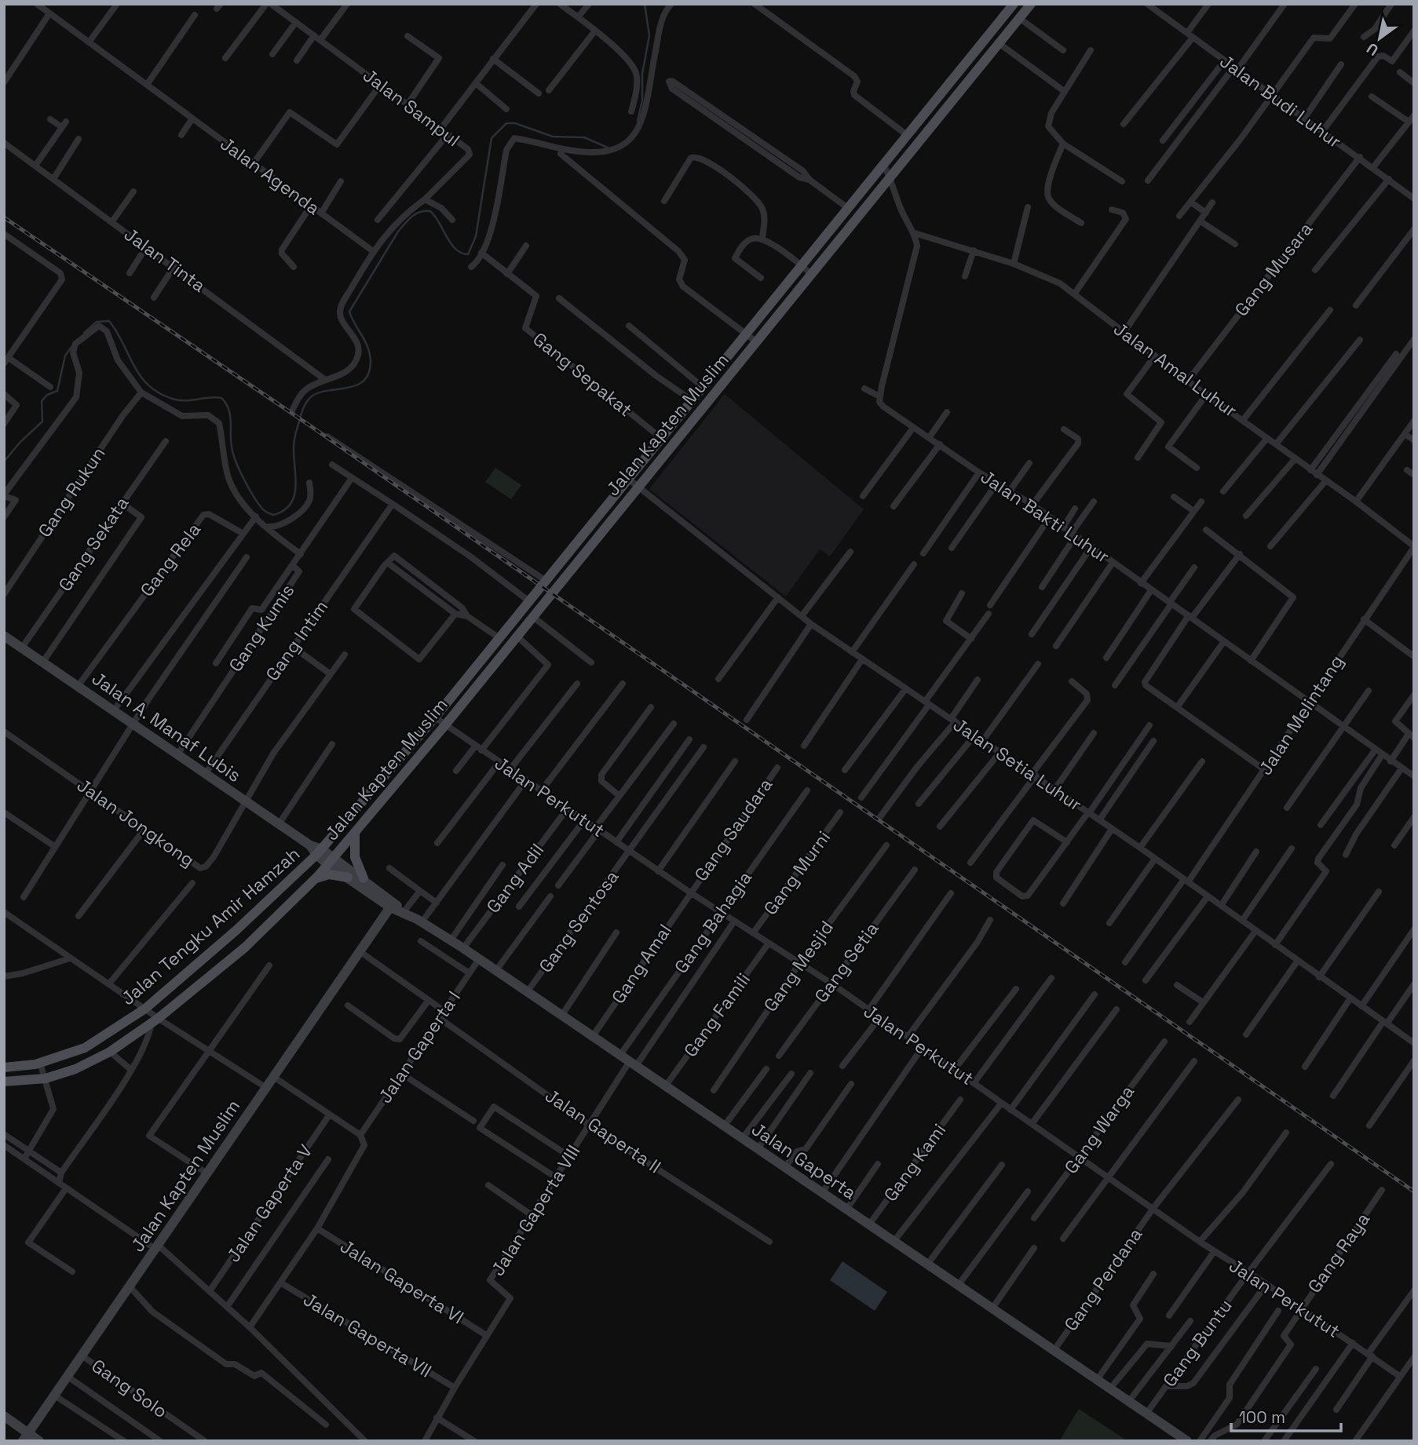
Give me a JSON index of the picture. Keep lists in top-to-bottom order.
{
  "streets": {
    "main road": ["Jalan Kapten Muslim", "Jalan Tengku Amir Hamzah"],
    "street": [
      "Jalan Budi Luhur",
      "Jalan Sampul",
      "Jalan Agenda",
      "Jalan Tinta",
      "Gang Musara",
      "Jalan Amal Luhur",
      "Gang Sepakat",
      "Gang Rukun",
      "Jalan Bakti Luhur",
      "Gang Sekata",
      "Gang Rela",
      "Gang Kumis",
      "Gang Intim",
      "Jalan Melintang",
      "Jalan A. Manaf Lubis",
      "Jalan Setia Luhur",
      "Jalan Perkutut",
      "Jalan Jongkong",
      "Gang Saudara",
      "Gang Murni",
      "Gang Adil",
      "Gang Sentosa",
      "Gang Bahagia",
      "Gang Setia",
      "Gang Amal",
      "Gang Mesjid",
      "Gang Famili",
      "Jalan Gaperta I",
      "Gang Warga",
      "Jalan Gaperta II",
      "Jalan Gaperta",
      "Gang Kami",
      "Jalan Gaperta V",
      "Jalan Gaperta VIII",
      "Gang Raya",
      "Gang Perdana",
      "Jalan Gaperta VI",
      "Jalan Gaperta VII",
      "Gang Buntu",
      "Gang Solo"
    ]
  },
  "crossings": [
    ["Jalan Budi Luhur", "Gang Musara"],
    ["Gang Musara", "Jalan Amal Luhur"],
    ["Jalan Amal Luhur", "Jalan Melintang"],
    ["Gang Sepakat", "Jalan Kapten Muslim"],
    ["Jalan Kapten Muslim", "Jalan A. Manaf Lubis"],
    ["Jalan Kapten Muslim", "Jalan Setia Luhur"],
    ["Jalan Kapten Muslim", "Jalan Perkutut"],
    ["Jalan Kapten Muslim", "Jalan Tengku Amir Hamzah"],
    ["Jalan Kapten Muslim", "Jalan Gaperta"],
    ["Jalan Kapten Muslim", "Gang Solo"],
    ["Jalan Bakti Luhur", "Jalan Melintang"],
    ["Gang Sekata", "Jalan A. Manaf Lubis"],
    ["Gang Rela", "Jalan A. Manaf Lubis"],
    ["Gang Kumis", "Jalan A. Manaf Lubis"],
    ["Gang Intim", "Jalan A. Manaf Lubis"],
    ["Jalan Melintang", "Jalan Setia Luhur"],
    ["Jalan A. Manaf Lubis", "Jalan Jongkong"],
    ["Jalan A. Manaf Lubis", "Jalan Tengku Amir Hamzah"],
    ["Jalan A. Manaf Lubis", "Jalan Gaperta"],
    ["Jalan Perkutut", "Gang Saudara"],
    ["Jalan Perkutut", "Gang Murni"],
    ["Jalan Perkutut", "Gang Adil"],
    ["Jalan Perkutut", "Gang Sentosa"],
    ["Jalan Perkutut", "Gang Bahagia"],
    ["Jalan Perkutut", "Gang Setia"],
    ["Jalan Perkutut", "Gang Amal"],
    ["Jalan Perkutut", "Gang Mesjid"],
    ["Jalan Perkutut", "Gang Famili"],
    ["Jalan Perkutut", "Gang Warga"],
    ["Jalan Perkutut", "Jalan Gaperta VIII"],
    ["Jalan Perkutut", "Gang Raya"],
    ["Jalan Perkutut", "Gang Perdana"],
    ["Jalan Perkutut", "Gang Buntu"],
    ["Gang Saudara", "Gang Amal"],
    ["Gang Adil", "Jalan Gaperta"],
    ["Gang Sentosa", "Jalan Gaperta"],
    ["Gang Bahagia", "Jalan Gaperta"],
    ["Jalan Tengku Amir Hamzah", "Jalan Gaperta"],
    ["Gang Amal", "Jalan Gaperta"],
    ["Gang Famili", "Jalan Gaperta"],
    ["Jalan Gaperta I", "Jalan Gaperta II"],
    ["Jalan Gaperta I", "Jalan Gaperta"],
    ["Jalan Gaperta II", "Jalan Gaperta VIII"],
    ["Jalan Gaperta", "Gang Kami"],
    ["Jalan Gaperta", "Jalan Gaperta VIII"],
    ["Jalan Gaperta", "Gang Perdana"],
    ["Jalan Gaperta", "Gang Buntu"],
    ["Jalan Gaperta VIII", "Jalan Gaperta VI"],
    ["Jalan Gaperta VIII", "Jalan Gaperta VII"]
  ],
  "scale_bar": "100 m",
  "north": "bottom left"
}
